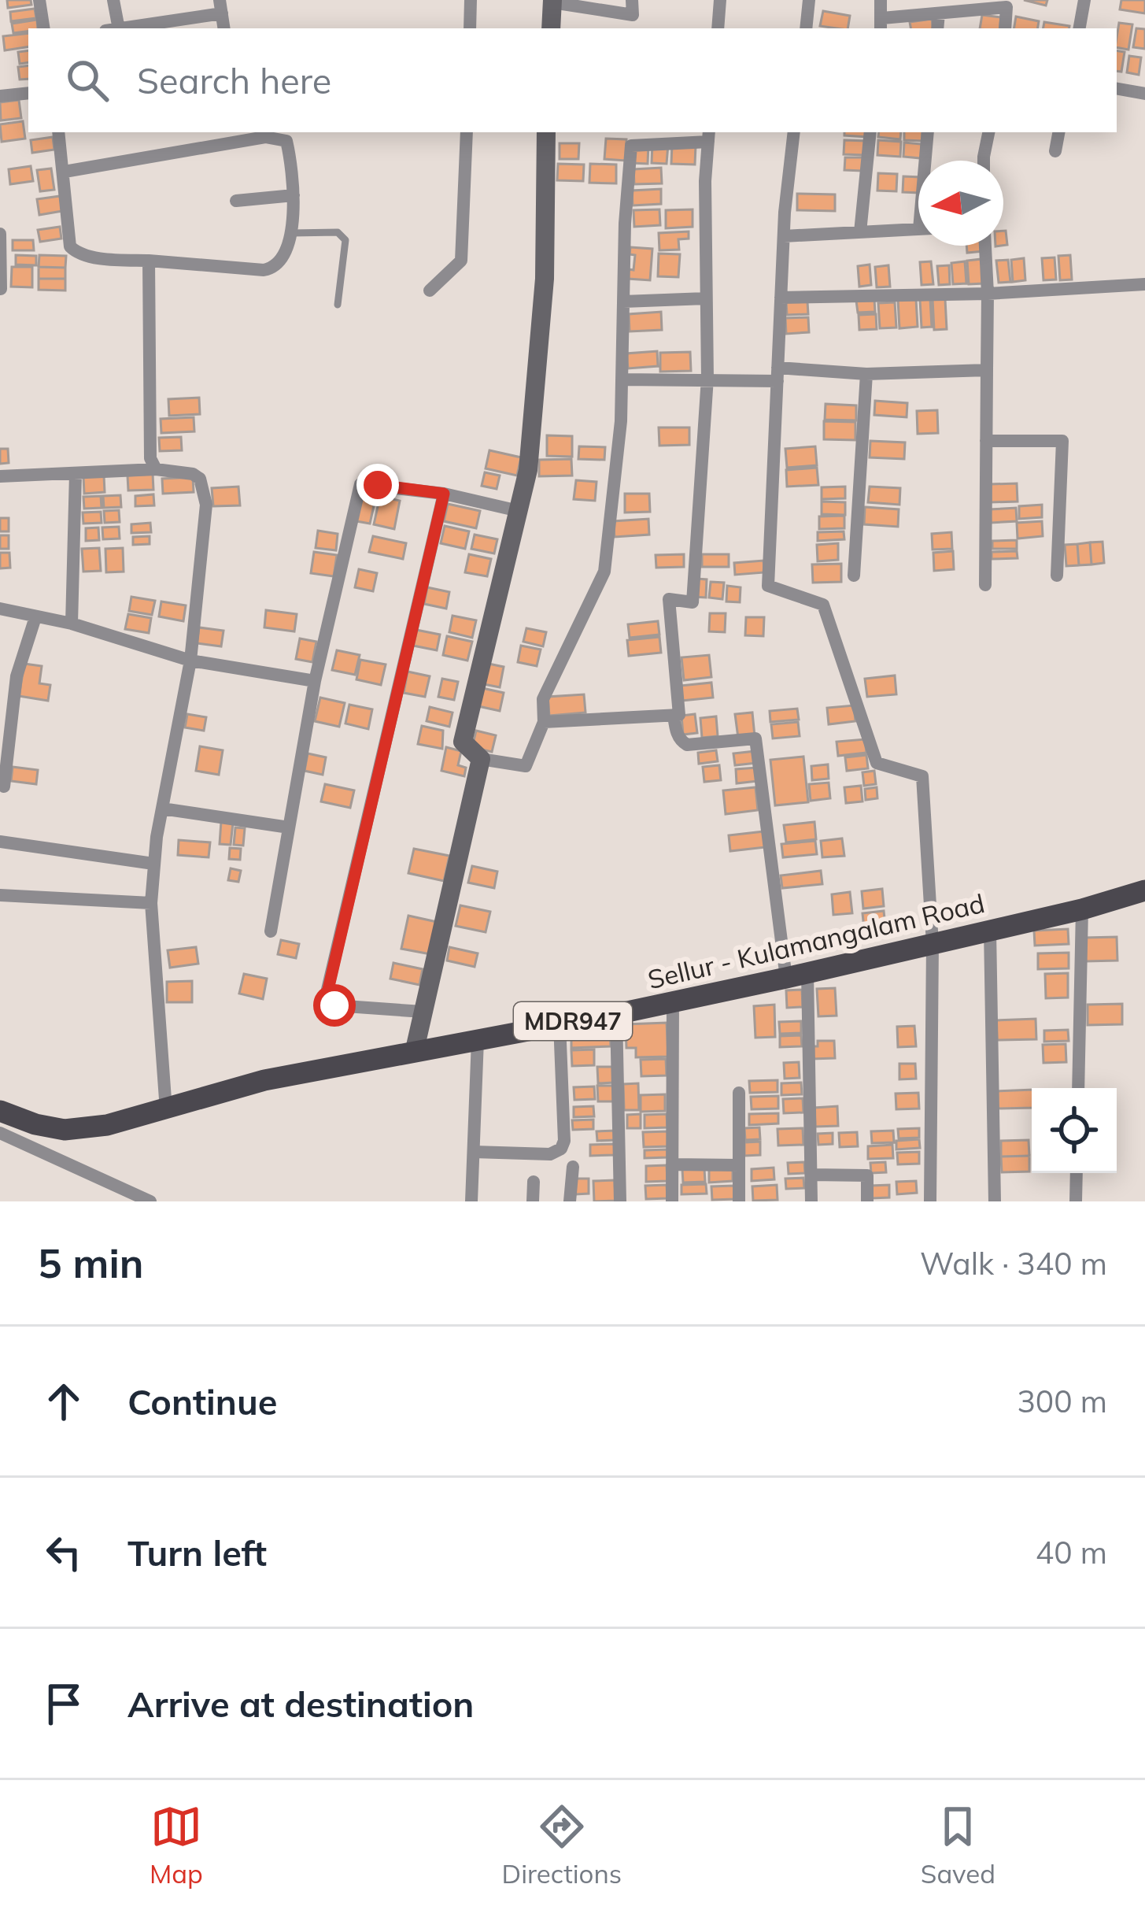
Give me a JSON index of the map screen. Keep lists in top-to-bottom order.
{
  "streets": {
    "main road": ["Sellur - Kulamangalam Road", "MDR947"]
  },
  "north": "left",
  "page": {
    "search": "Search here",
    "heading": ["5 min", "Walk · 340 m"],
    "list": [
      ["Continue", "300 m"],
      ["Turn left", "40 m"],
      "Arrive at destination"
    ],
    "nav": ["Map", "Directions", "Saved"]
  }
}
